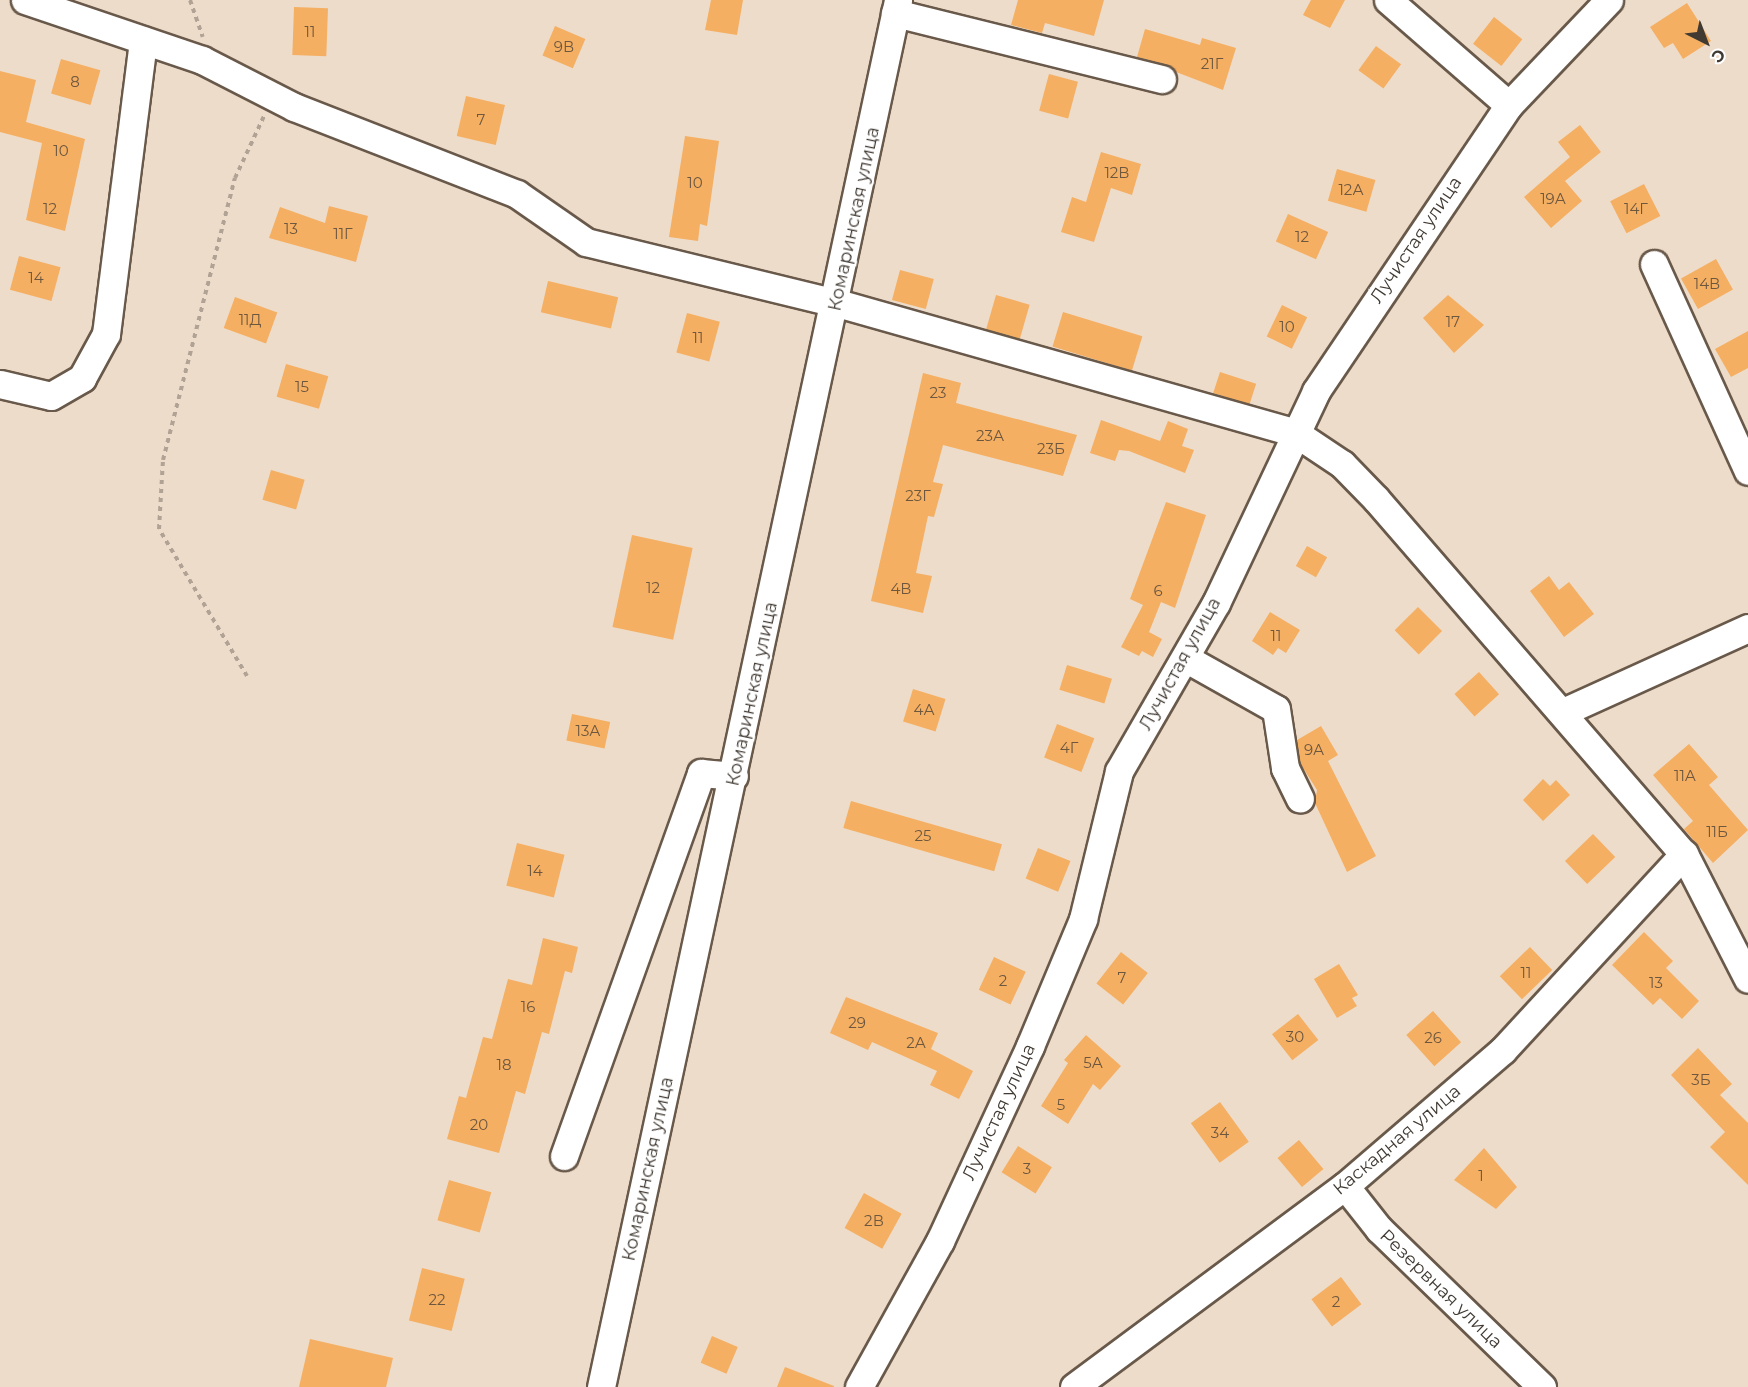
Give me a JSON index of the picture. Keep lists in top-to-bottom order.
{
  "streets": {
    "street": [
      "Комаринская улица",
      "Лучистая улица",
      "Каскадная улица",
      "Резервная улица"
    ]
  },
  "crossings": [
    ["Каскадная улица", "Резервная улица"]
  ],
  "house_numbers": [
    "11",
    "9В",
    "21Г",
    "8",
    "7",
    "10",
    "12В",
    "10",
    "12А",
    "19А",
    "12",
    "14Г",
    "13",
    "11Г",
    "12",
    "14",
    "14В",
    "11Д",
    "17",
    "10",
    "11",
    "15",
    "23",
    "23А",
    "23Б",
    "23Г",
    "12",
    "4В",
    "6",
    "11",
    "4А",
    "13А",
    "4Г",
    "9А",
    "11А",
    "11Б",
    "25",
    "14",
    "11",
    "7",
    "2",
    "13",
    "16",
    "29",
    "30",
    "26",
    "2А",
    "5А",
    "18",
    "3Б",
    "5",
    "20",
    "34",
    "3",
    "1",
    "2В",
    "22",
    "2"
  ],
  "north": "bottom right"
}
